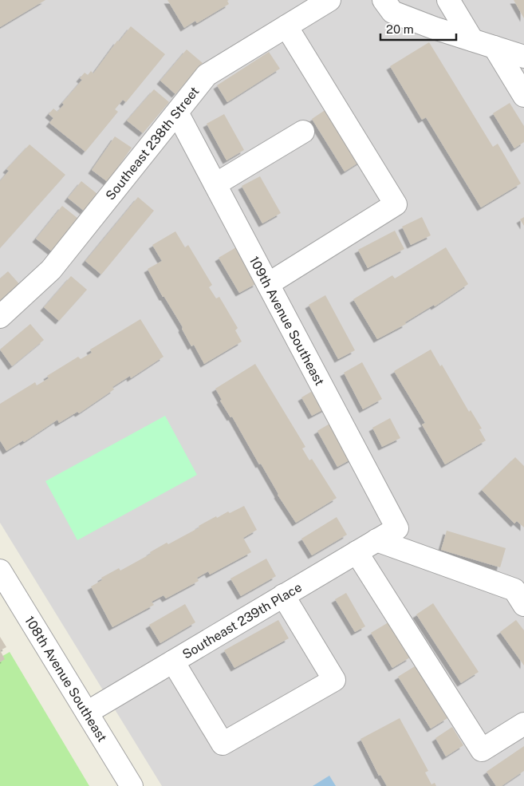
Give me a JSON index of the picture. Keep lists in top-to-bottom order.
{
  "streets": {
    "street": [
      "Southeast 238th Street",
      "109th Avenue Southeast",
      "Southeast 239th Place",
      "108th Avenue Southeast"
    ]
  },
  "crossings": [
    ["Southeast 238th Street", "109th Avenue Southeast"],
    ["109th Avenue Southeast", "Southeast 239th Place"],
    ["Southeast 239th Place", "108th Avenue Southeast"]
  ],
  "scale_bar": "20 m"
}
